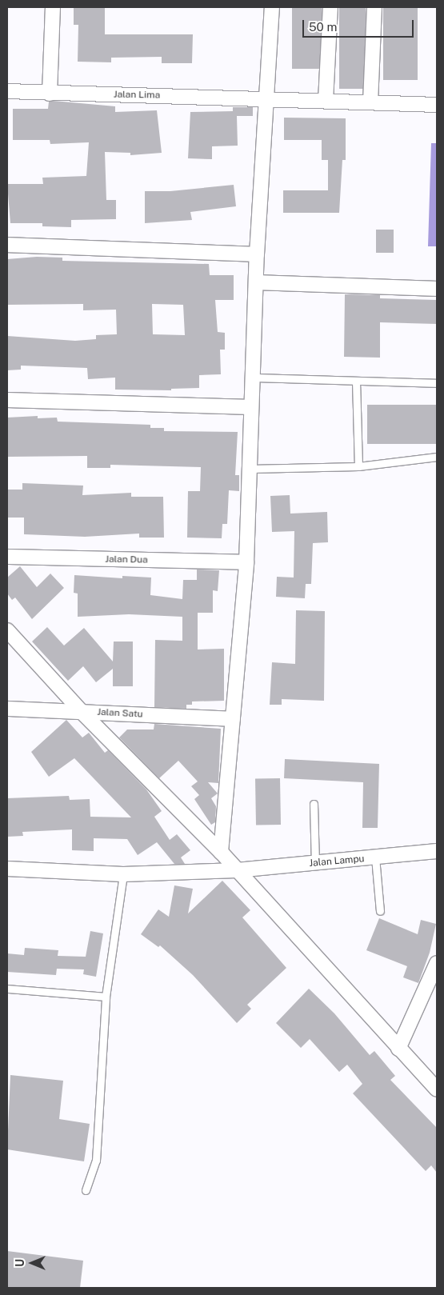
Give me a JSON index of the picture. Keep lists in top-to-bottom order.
{
  "streets": {
    "street": [
      "Jalan Lima",
      "Jalan Dua",
      "Jalan Satu",
      "Jalan Lampu"
    ]
  },
  "scale_bar": "50 m",
  "north": "left"
}
